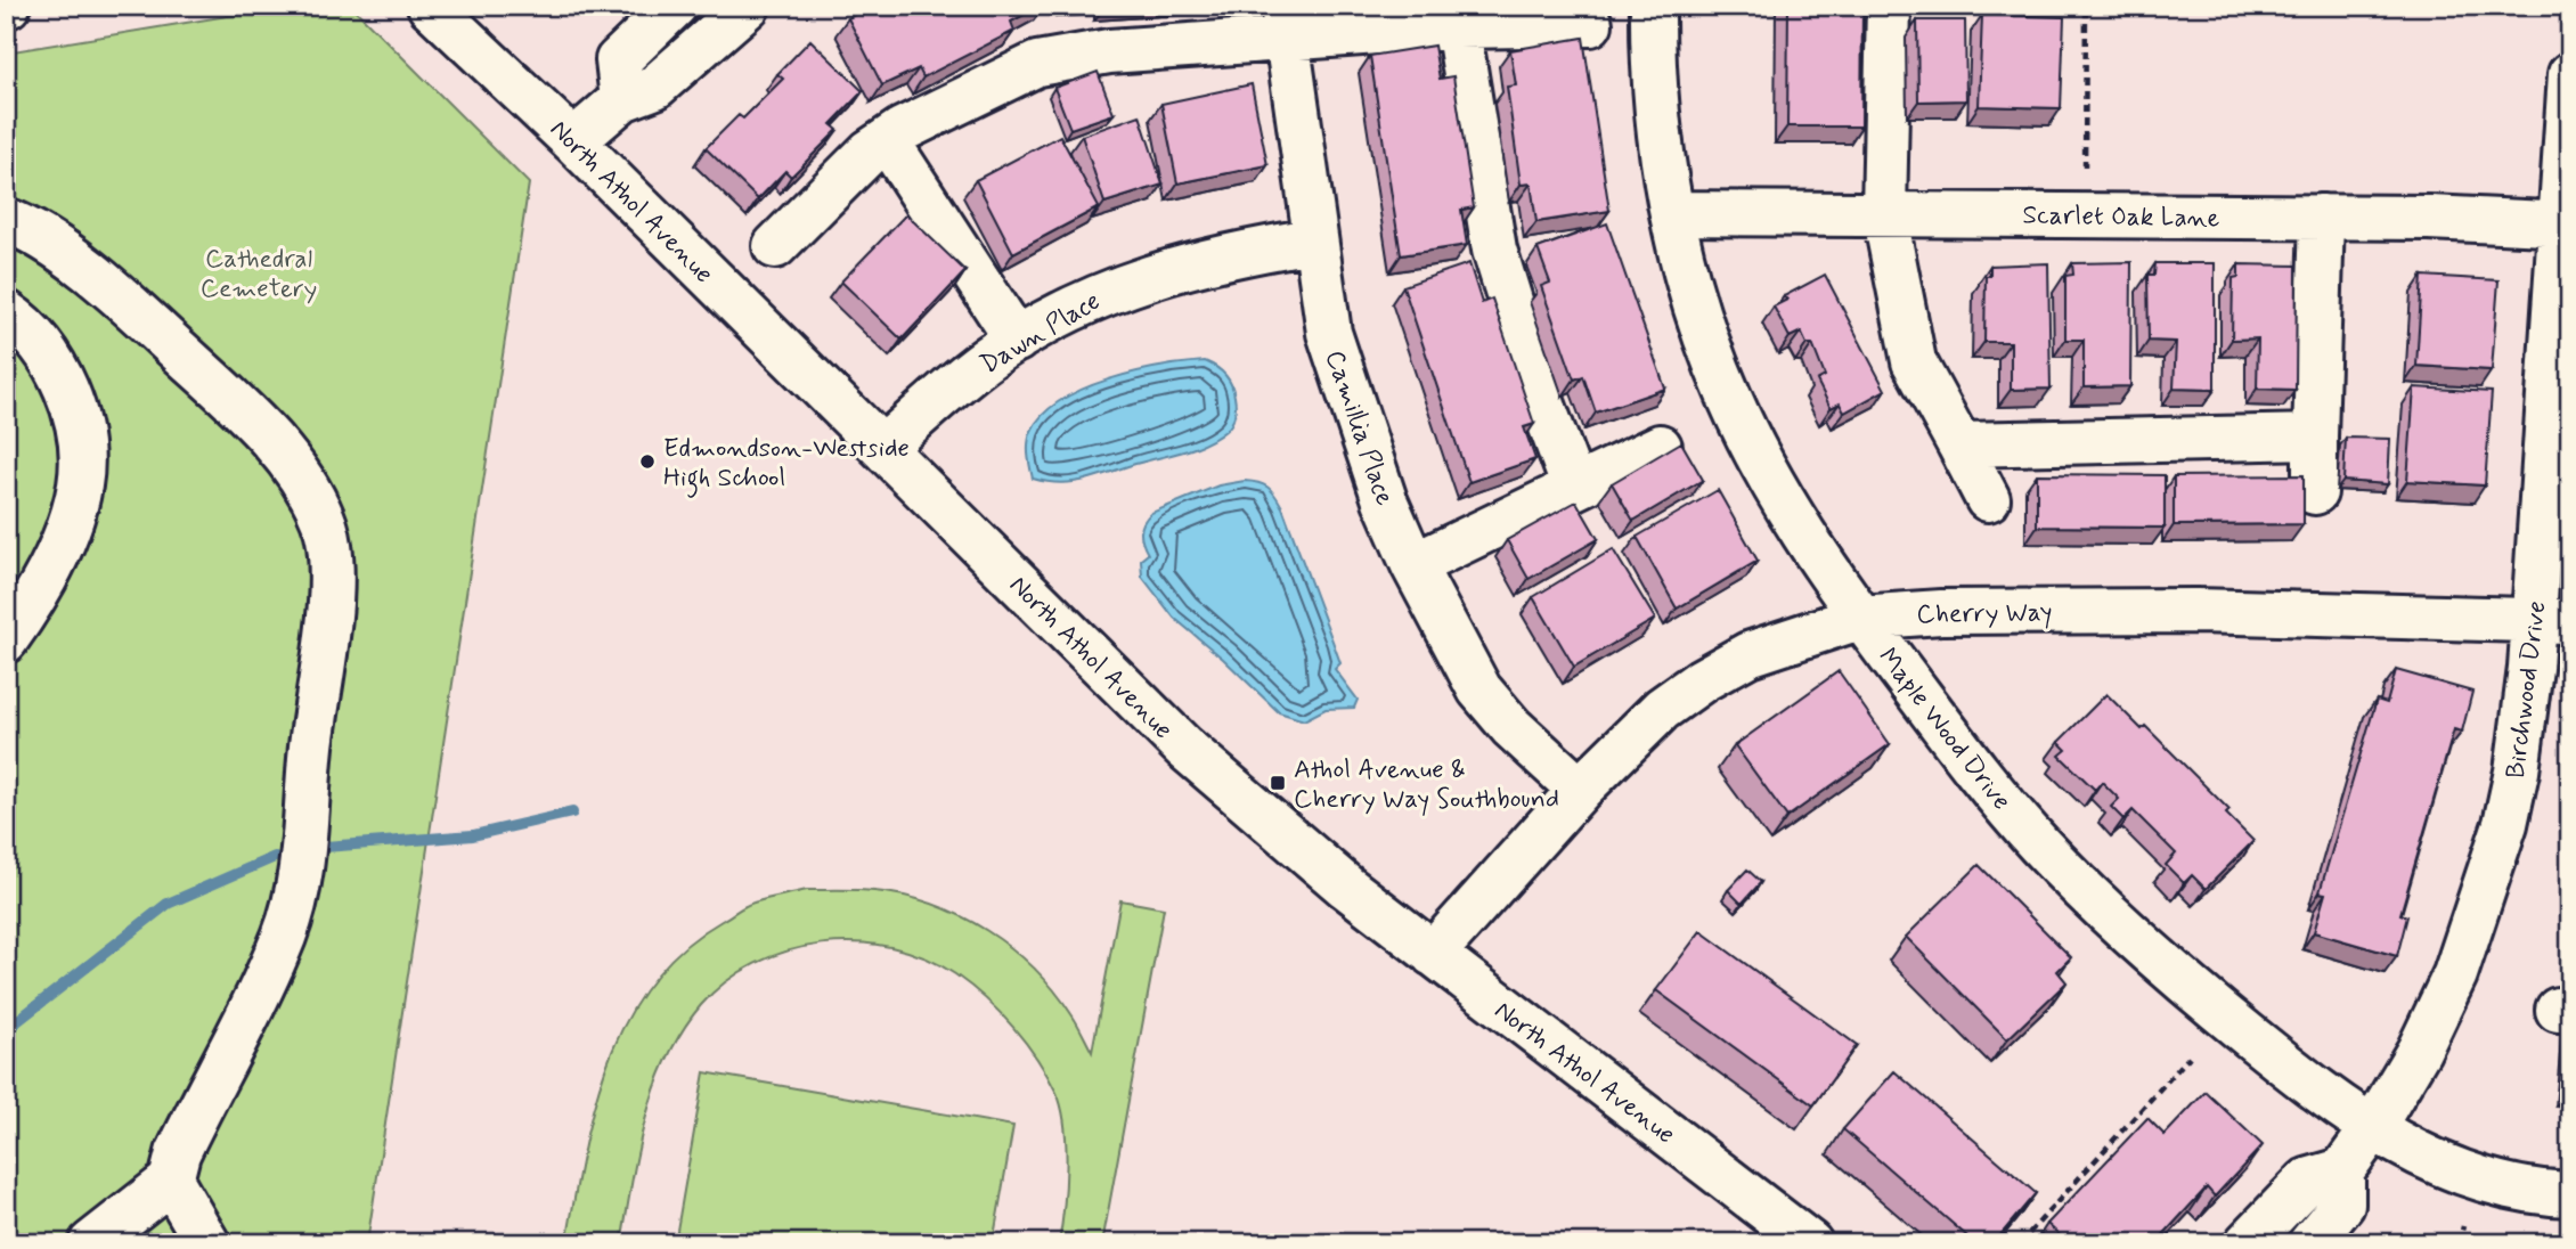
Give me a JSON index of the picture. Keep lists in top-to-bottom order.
{
  "streets": {
    "street": [
      "North Athol Avenue",
      "Scarlet Oak Lane",
      "Dawn Place",
      "Camillia Place",
      "Cherry Way",
      "Birchwood Drive",
      "Maple Wood Drive"
    ]
  },
  "crossings": [
    ["North Athol Avenue", "Dawn Place"],
    ["North Athol Avenue", "Cherry Way"],
    ["Scarlet Oak Lane", "Birchwood Drive"],
    ["Scarlet Oak Lane", "Maple Wood Drive"],
    ["Dawn Place", "Camillia Place"],
    ["Camillia Place", "Cherry Way"],
    ["Cherry Way", "Birchwood Drive"],
    ["Cherry Way", "Maple Wood Drive"],
    ["Birchwood Drive", "Maple Wood Drive"]
  ],
  "parks": ["Cathedral Cemetery"],
  "places": {
    "other": ["Edmondson-Westside High School"],
    "transit": ["Athol Avenue & Cherry Way Southbound"]
  }
}
